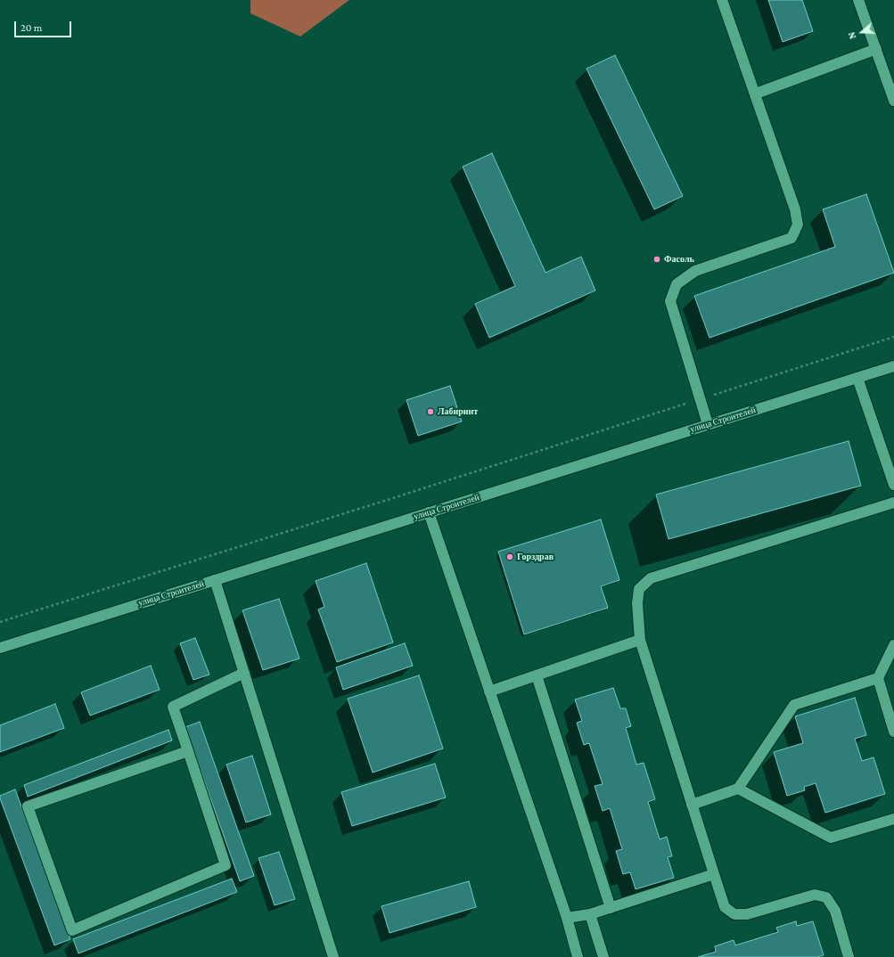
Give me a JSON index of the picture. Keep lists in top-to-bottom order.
{
  "streets": {
    "street": ["улица Строителей"]
  },
  "places": ["Фасоль", "Лабиринт", "Горздрав"],
  "scale_bar": "20 m",
  "north": "left"
}
